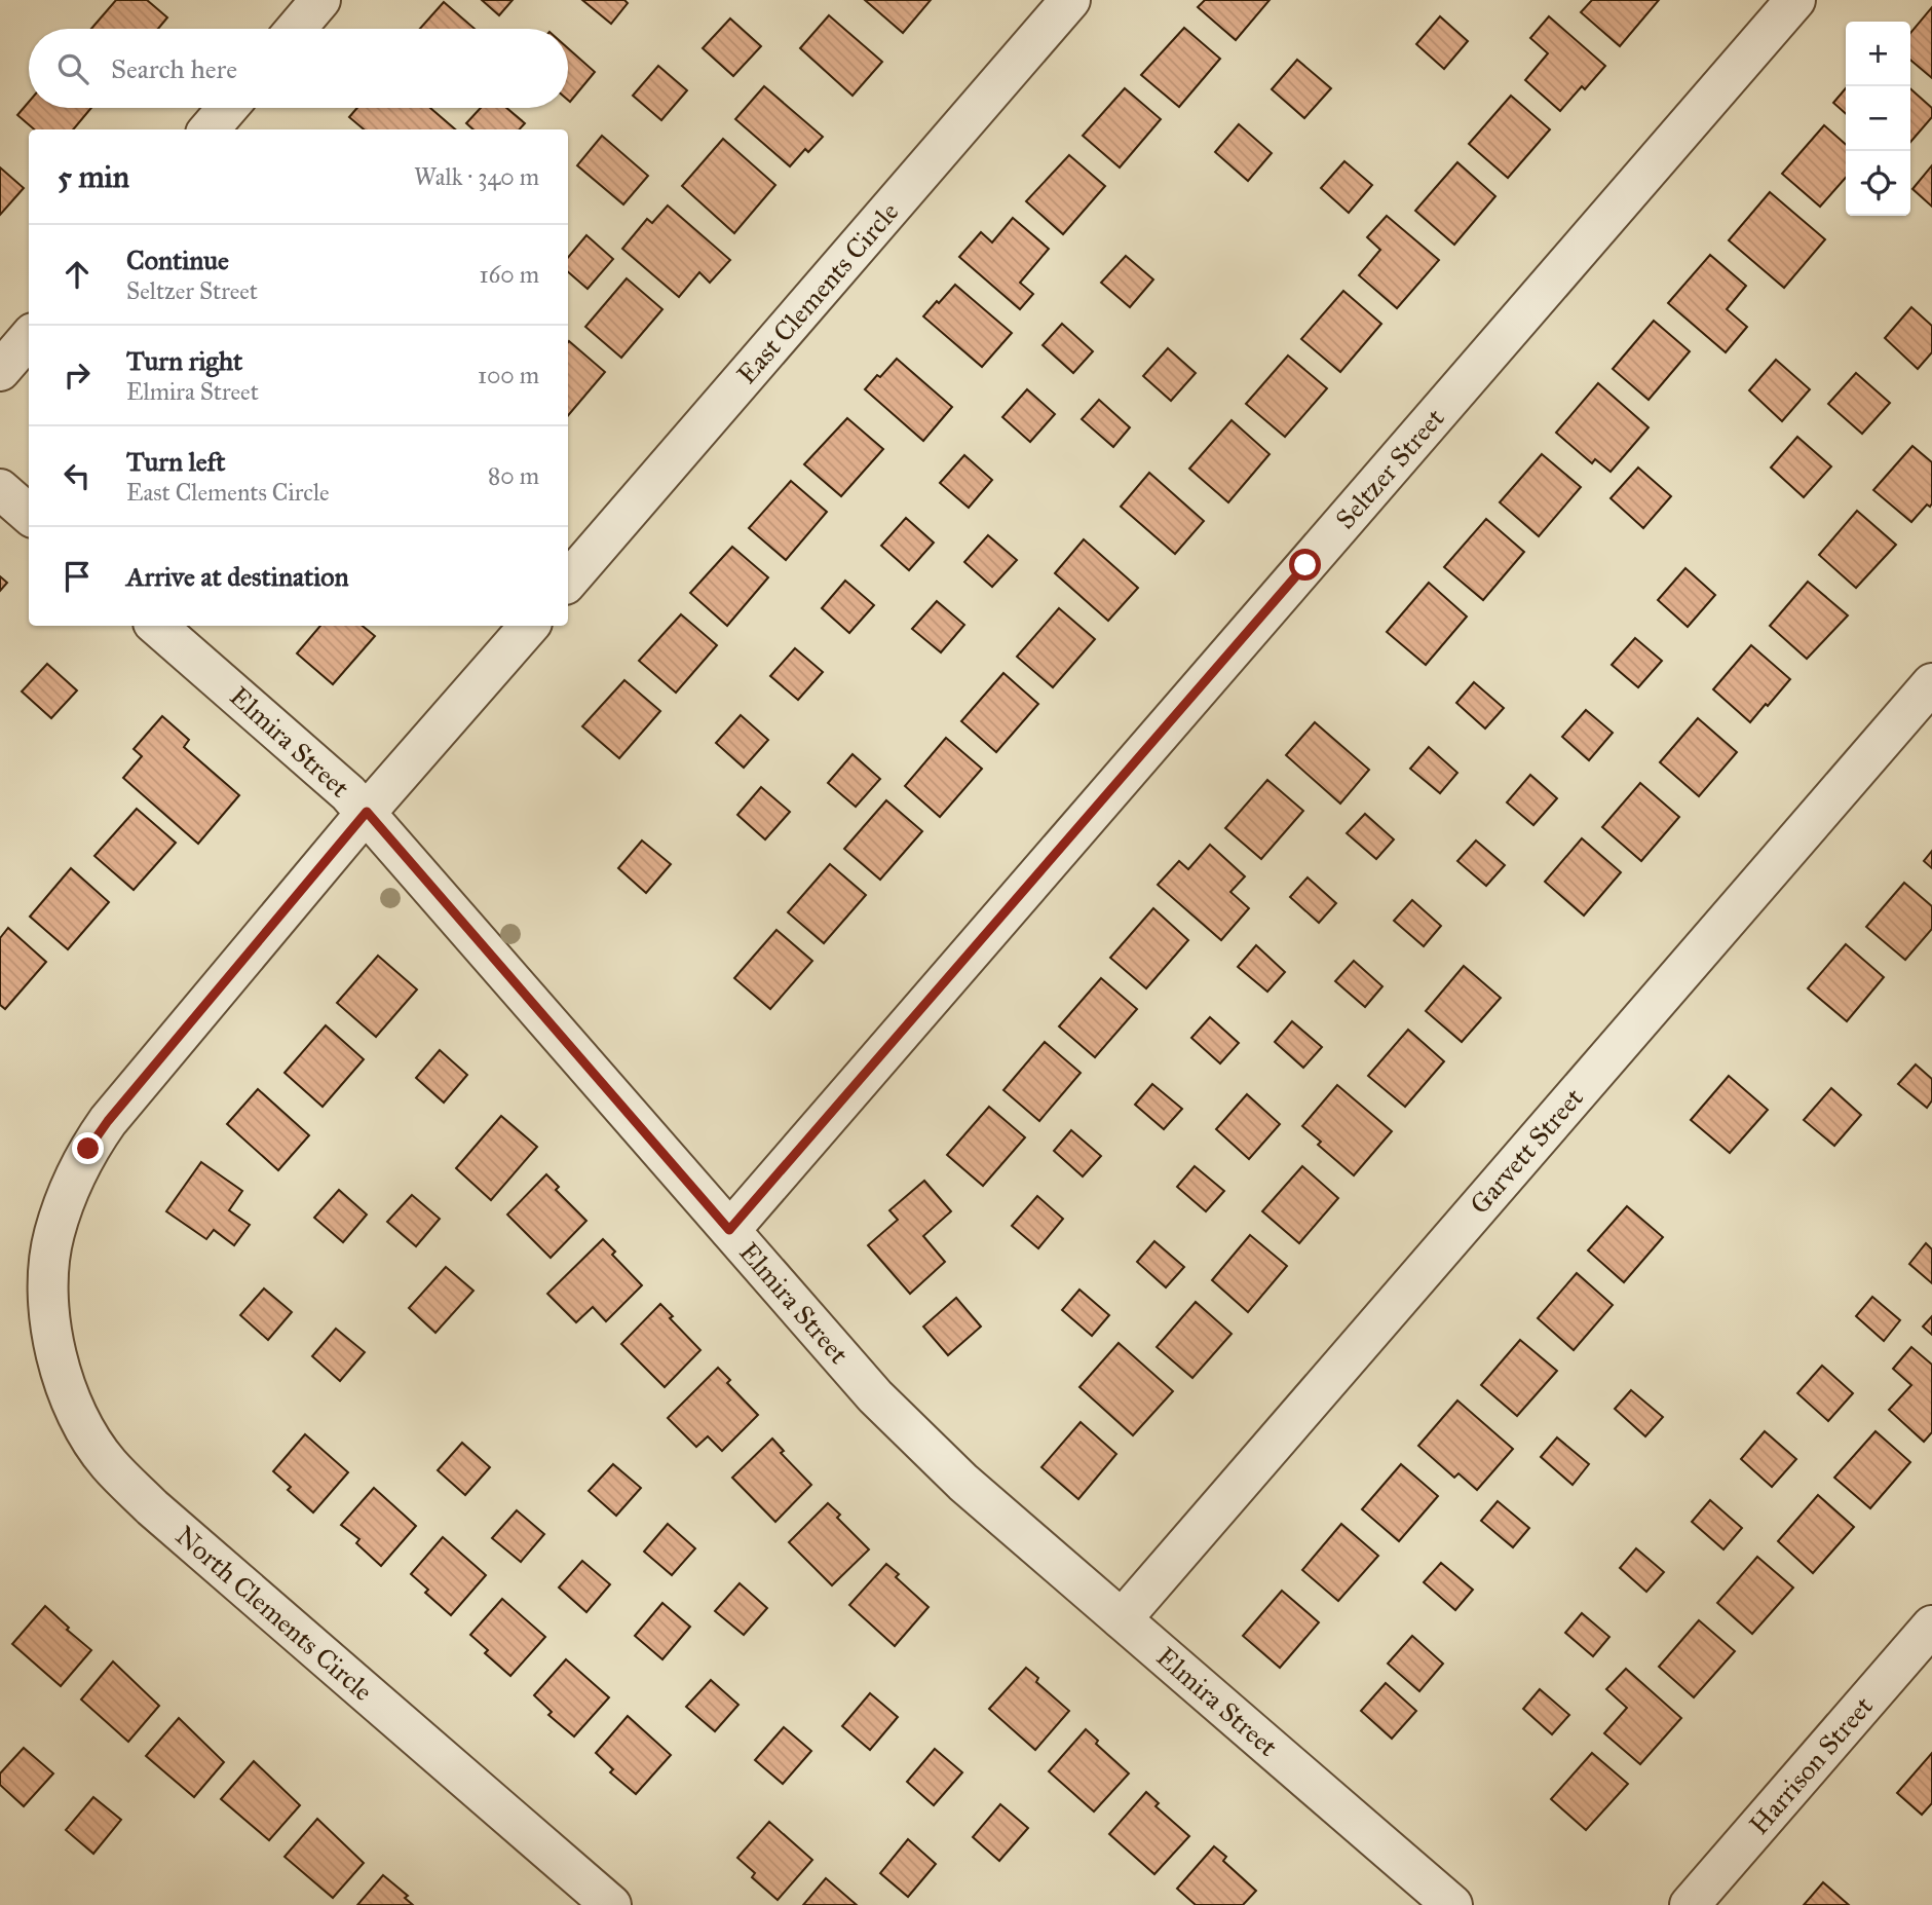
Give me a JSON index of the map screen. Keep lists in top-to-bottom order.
{
  "streets": {
    "street": [
      "East Clements Circle",
      "Seltzer Street",
      "Elmira Street",
      "Garvett Street",
      "North Clements Circle",
      "Harrison Street"
    ]
  },
  "crossings": [
    ["Seltzer Street", "Elmira Street"],
    ["Elmira Street", "Garvett Street"],
    ["Elmira Street", "North Clements Circle"]
  ],
  "page": {
    "map_buttons": ["+", "−"],
    "search": "Search here",
    "heading": ["5 min", "Walk · 340 m"],
    "list": [
      ["Continue", "Seltzer Street", "160 m"],
      ["Turn right", "Elmira Street", "100 m"],
      ["Turn left", "East Clements Circle", "80 m"],
      "Arrive at destination"
    ]
  }
}
